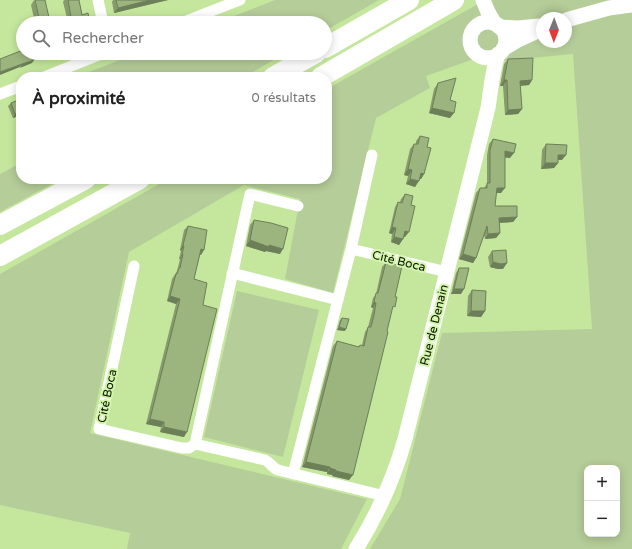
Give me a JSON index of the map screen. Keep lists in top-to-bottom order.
{
  "streets": {
    "street": ["Cité Boca", "Rue de Denain"]
  },
  "crossings": [
    ["Cité Boca", "Rue de Denain"]
  ],
  "north": "bottom",
  "page": {
    "search": "Rechercher",
    "heading": ["À proximité", "0 résultats"],
    "map_buttons": ["+", "−"]
  }
}
